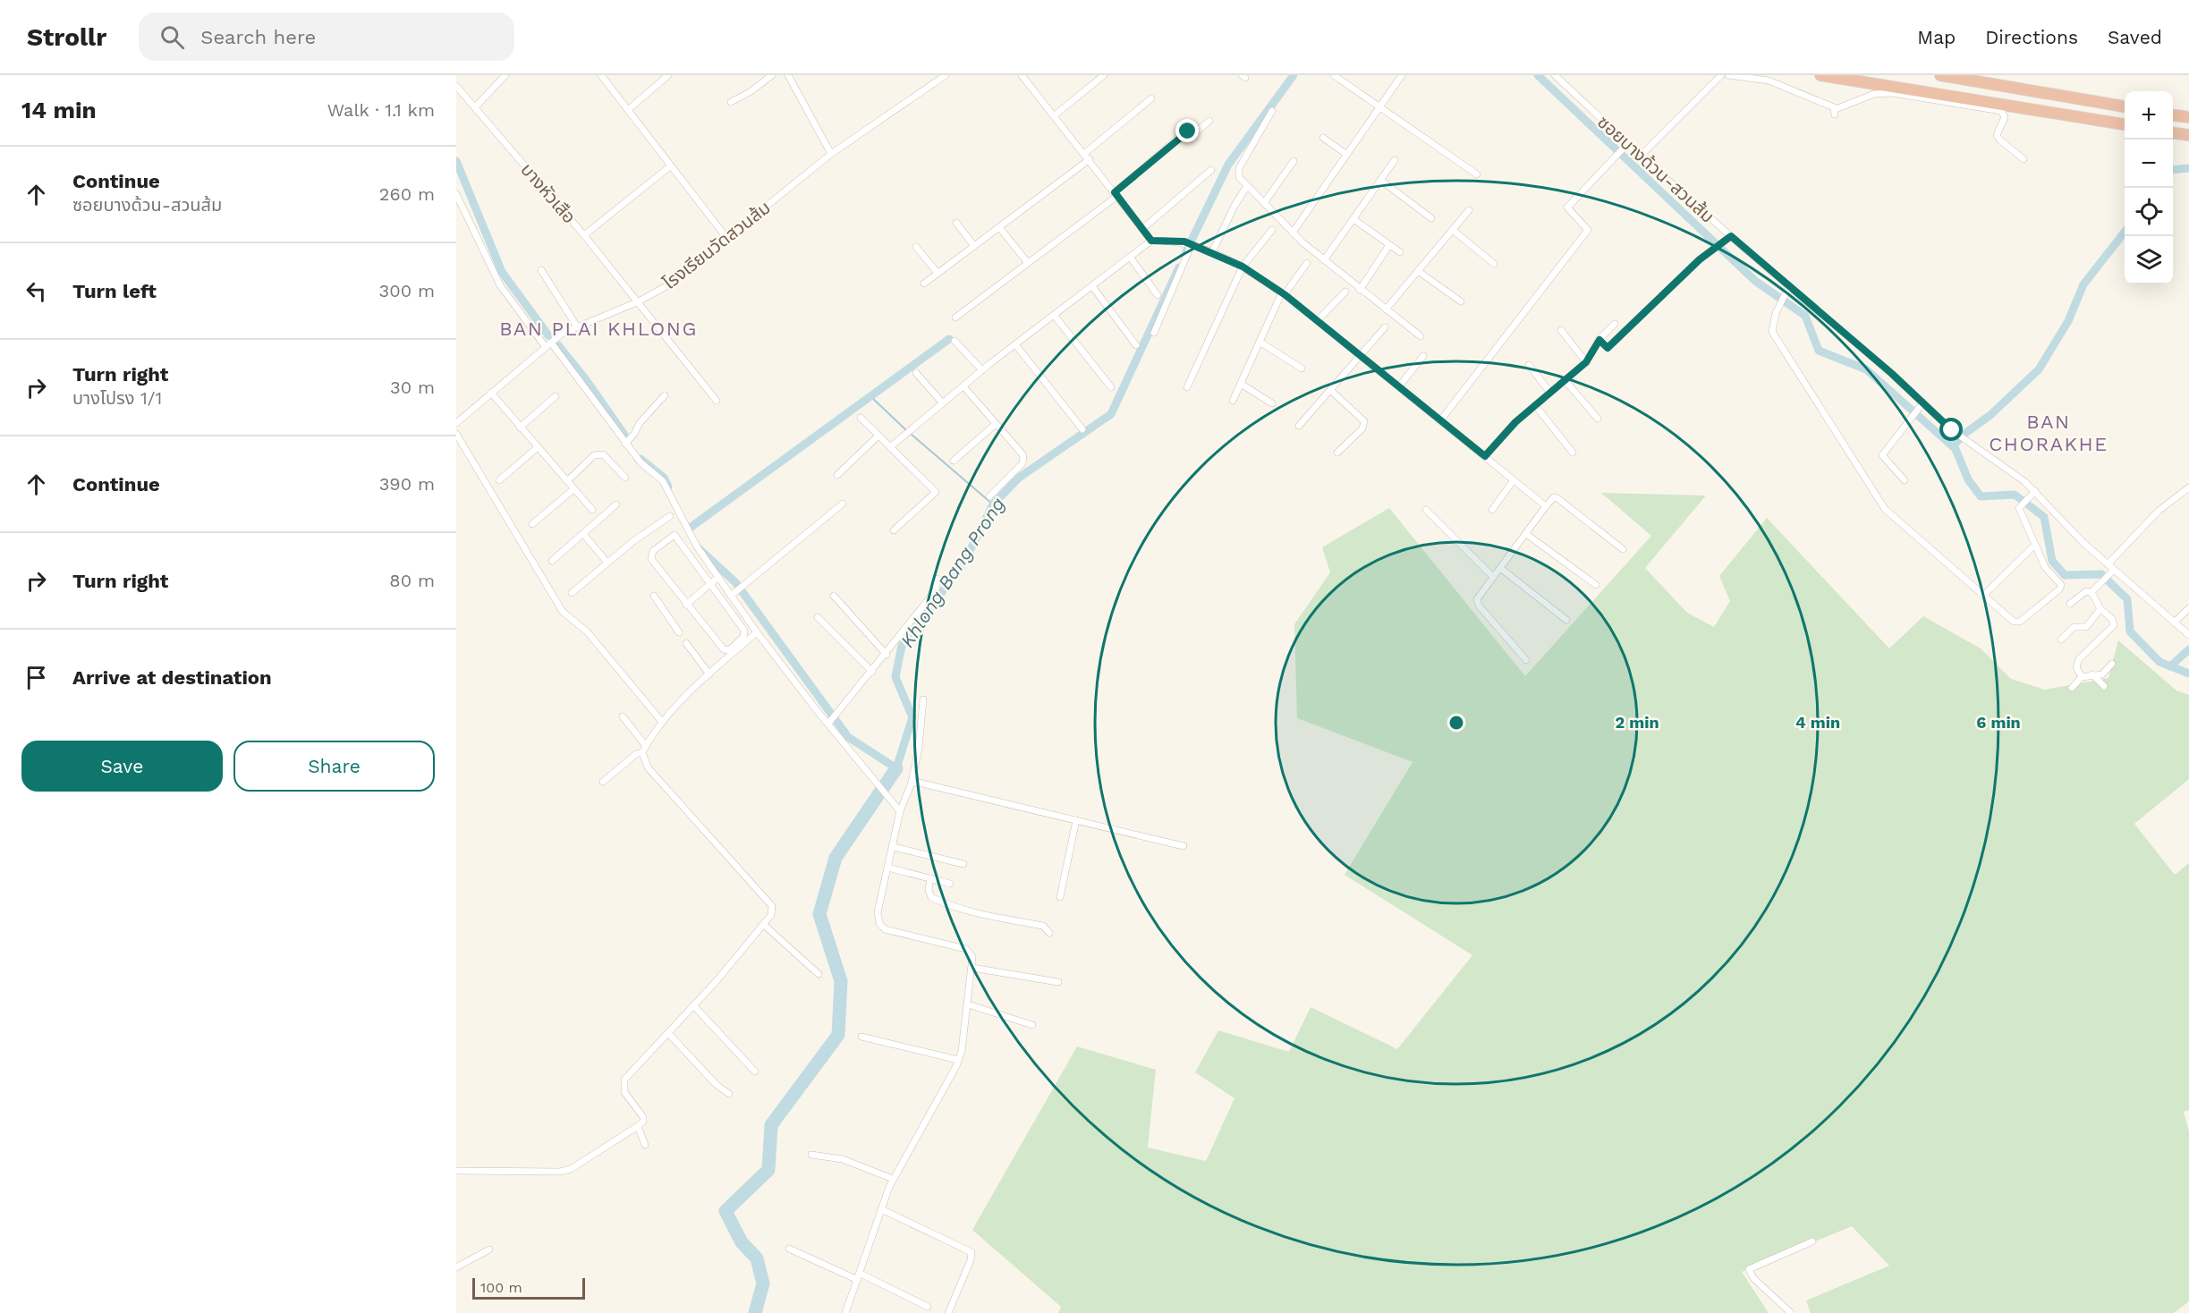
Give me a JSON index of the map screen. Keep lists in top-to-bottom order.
{
  "streets": {
    "street": ["ซอยบางด้วน-สวนส้ม", "บางหัวเสือ", "โรงเรียนวัดสวนส้ม"]
  },
  "crossings": [
    ["บางหัวเสือ", "โรงเรียนวัดสวนส้ม"]
  ],
  "districts": ["BAN PLAI KHLONG", "BAN CHORAKHE"],
  "water": ["Khlong Bang Prong"],
  "scale_bar": "100 m",
  "page": {
    "header": "Strollr",
    "search": "Search here",
    "nav": ["Map", "Directions", "Saved"],
    "heading": ["14 min", "Walk · 1.1 km"],
    "map_buttons": ["+", "−"],
    "list": [
      ["Continue", "ซอยบางด้วน-สวนส้ม", "260 m"],
      ["Turn left", "300 m"],
      ["Turn right", "บางโปรง 1/1", "30 m"],
      ["Continue", "390 m"],
      ["Turn right", "80 m"],
      "Arrive at destination"
    ],
    "buttons": ["Save", "Share"],
    "scale": "100 m"
  },
  "rings": ["2 min", "4 min", "6 min"]
}
